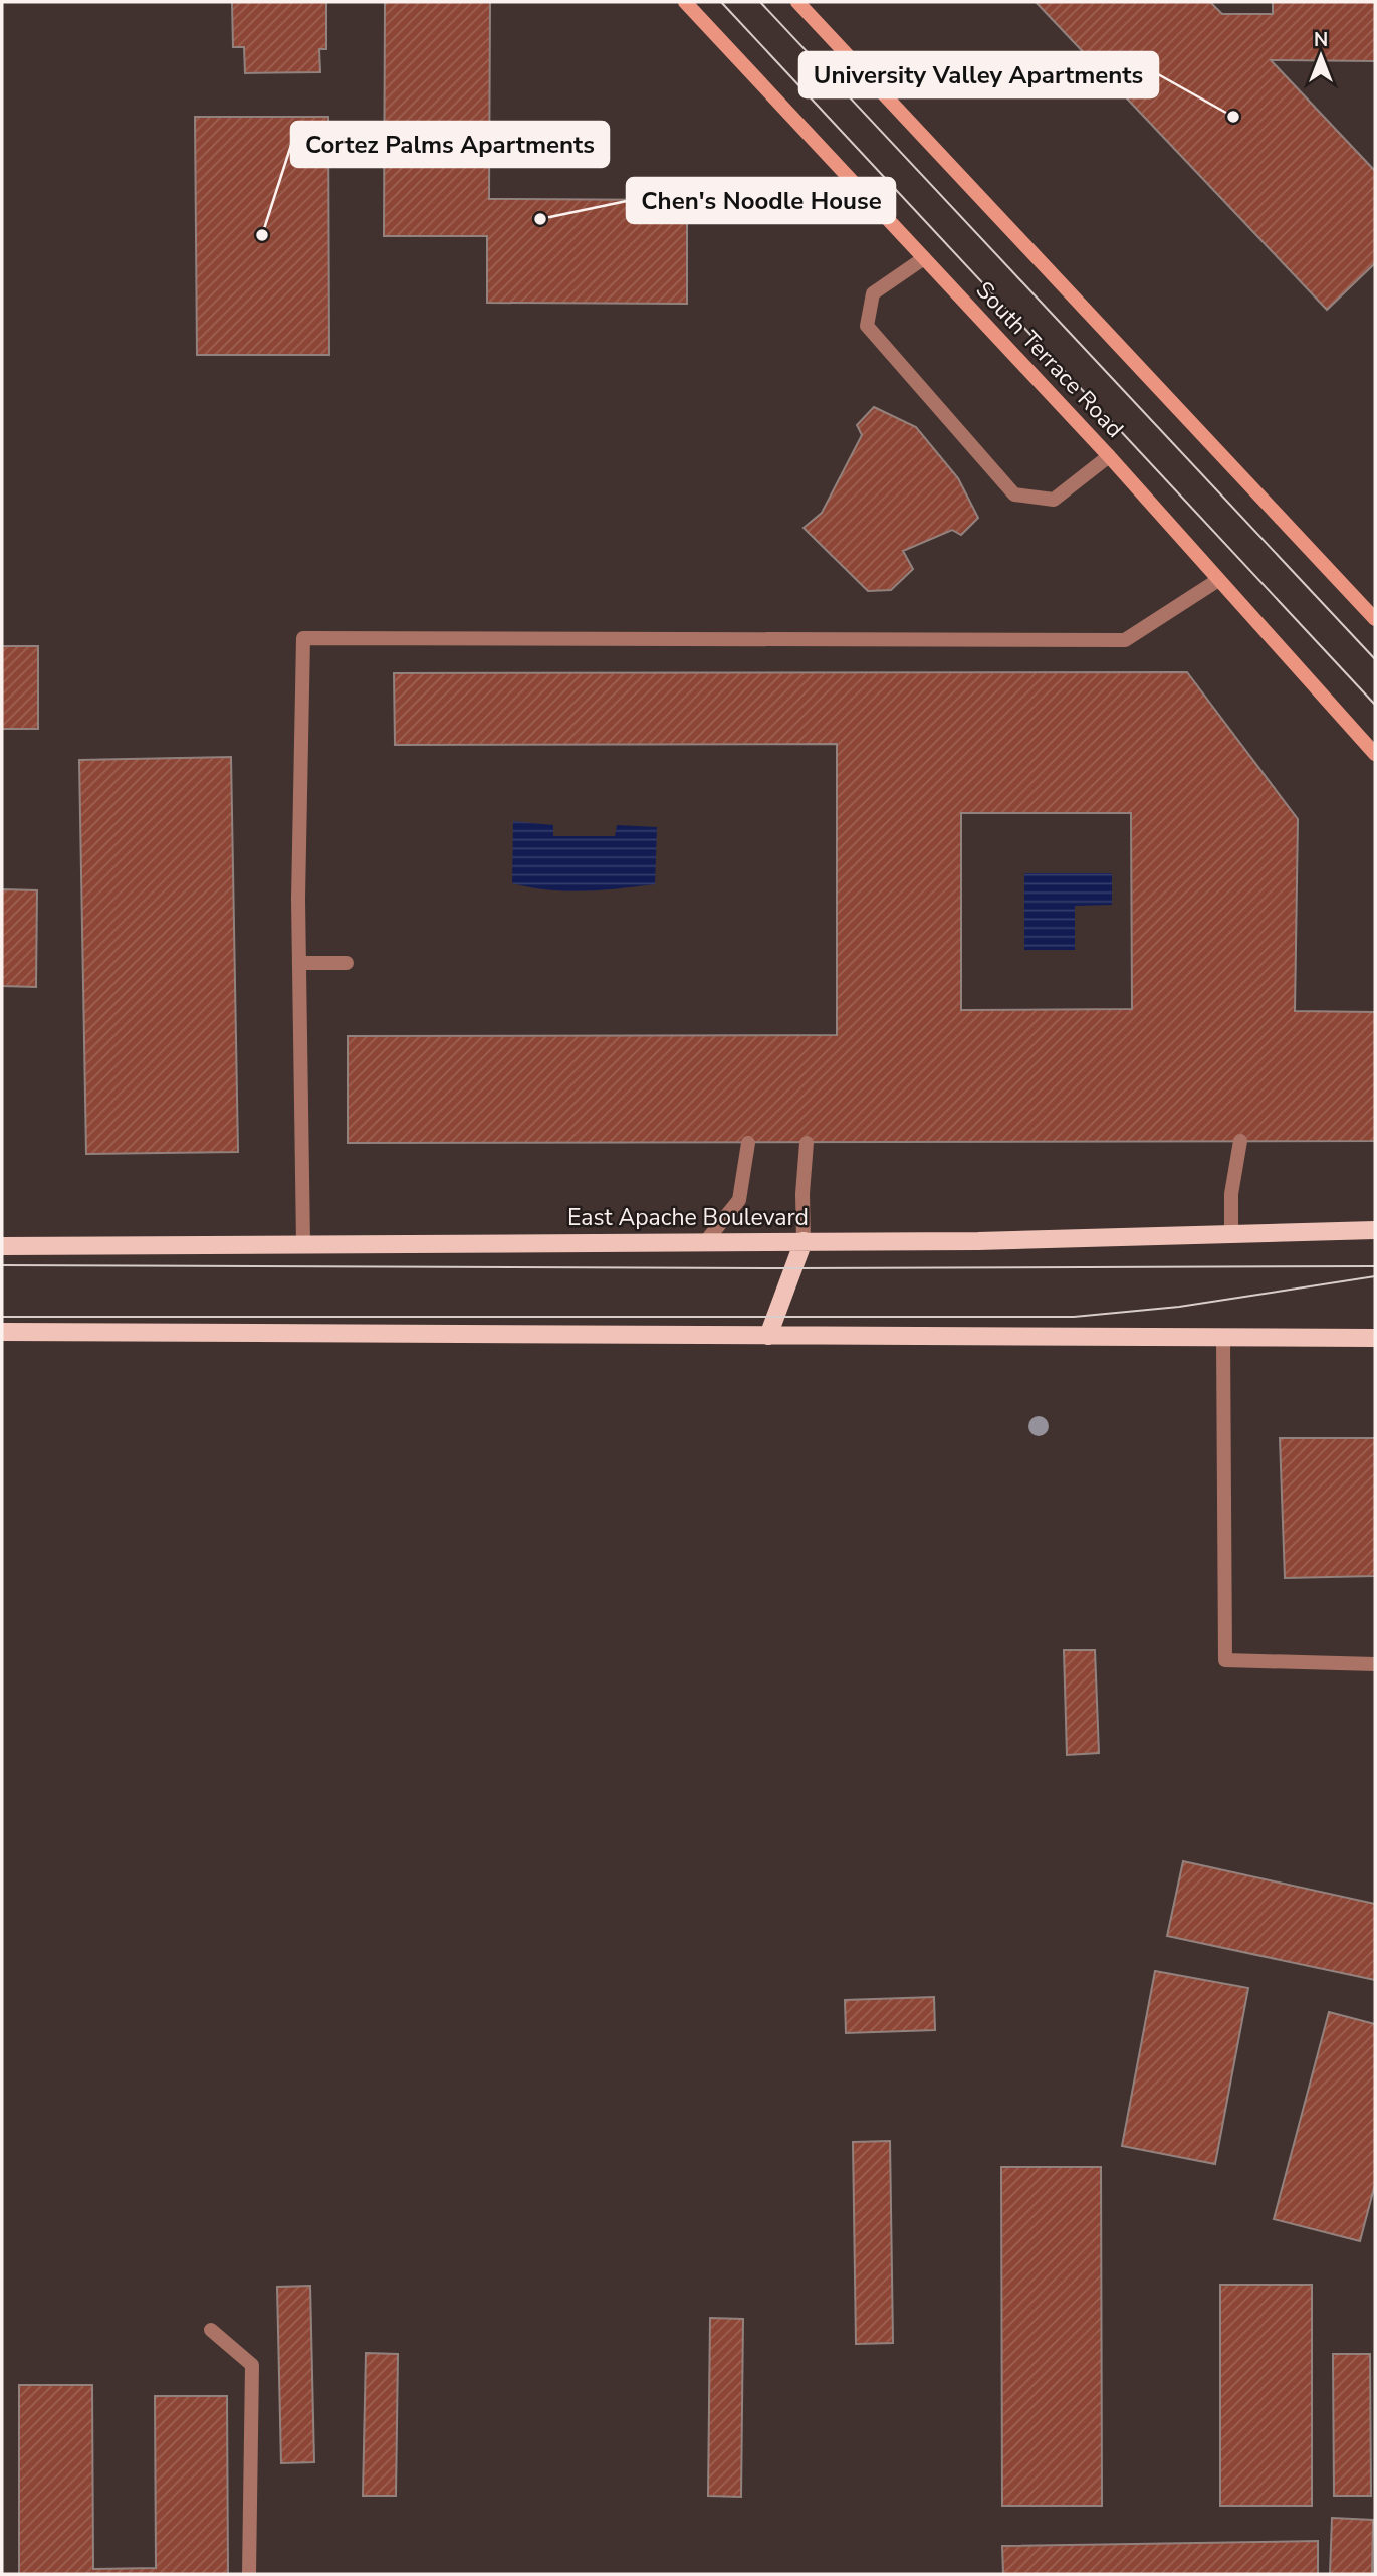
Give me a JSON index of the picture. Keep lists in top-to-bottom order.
{
  "streets": {
    "main road": ["East Apache Boulevard"],
    "street": ["South Terrace Road"]
  },
  "places": ["University Valley Apartments", "Chen's Noodle House", "Cortez Palms Apartments"],
  "north": "top"
}
